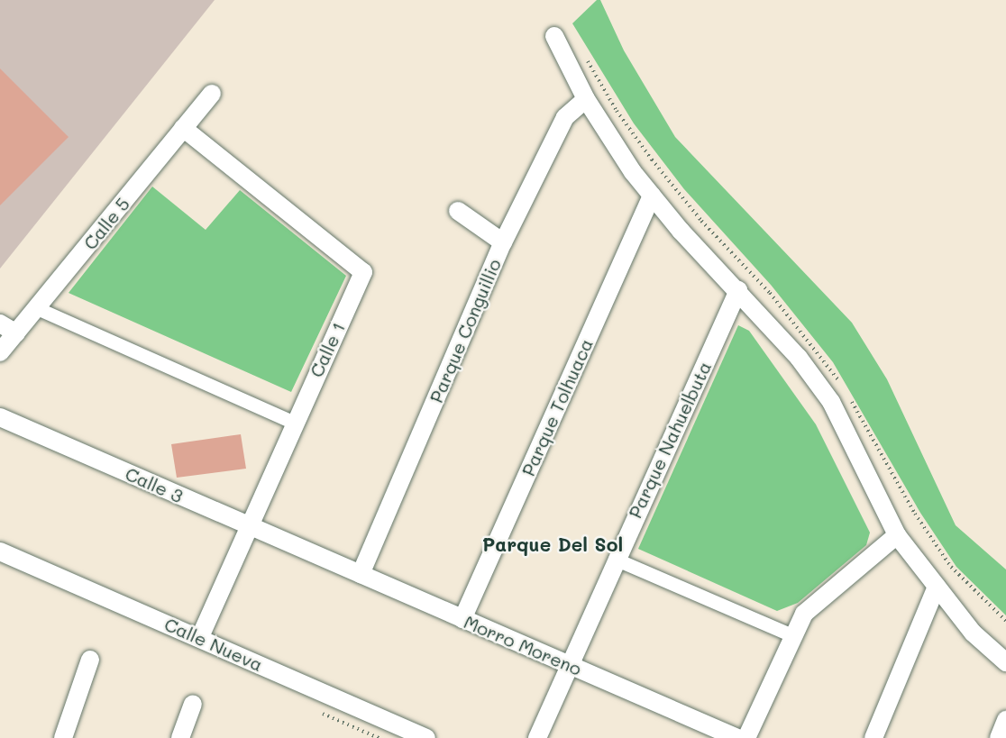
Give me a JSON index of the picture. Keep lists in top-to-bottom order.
{
  "streets": {
    "street": [
      "Calle 5",
      "Parque Conguillio",
      "Calle 1",
      "Parque Tolhuaca",
      "Parque Nahuelbuta",
      "Calle 3",
      "Calle Nueva",
      "Morro Moreno"
    ]
  },
  "crossings": [
    ["Calle 5", "Calle 1"],
    ["Parque Conguillio", "Morro Moreno"],
    ["Calle 1", "Calle 3"],
    ["Calle 1", "Calle Nueva"],
    ["Parque Tolhuaca", "Morro Moreno"],
    ["Parque Nahuelbuta", "Morro Moreno"],
    ["Calle 3", "Morro Moreno"]
  ],
  "districts": ["Parque Del Sol"]
}
